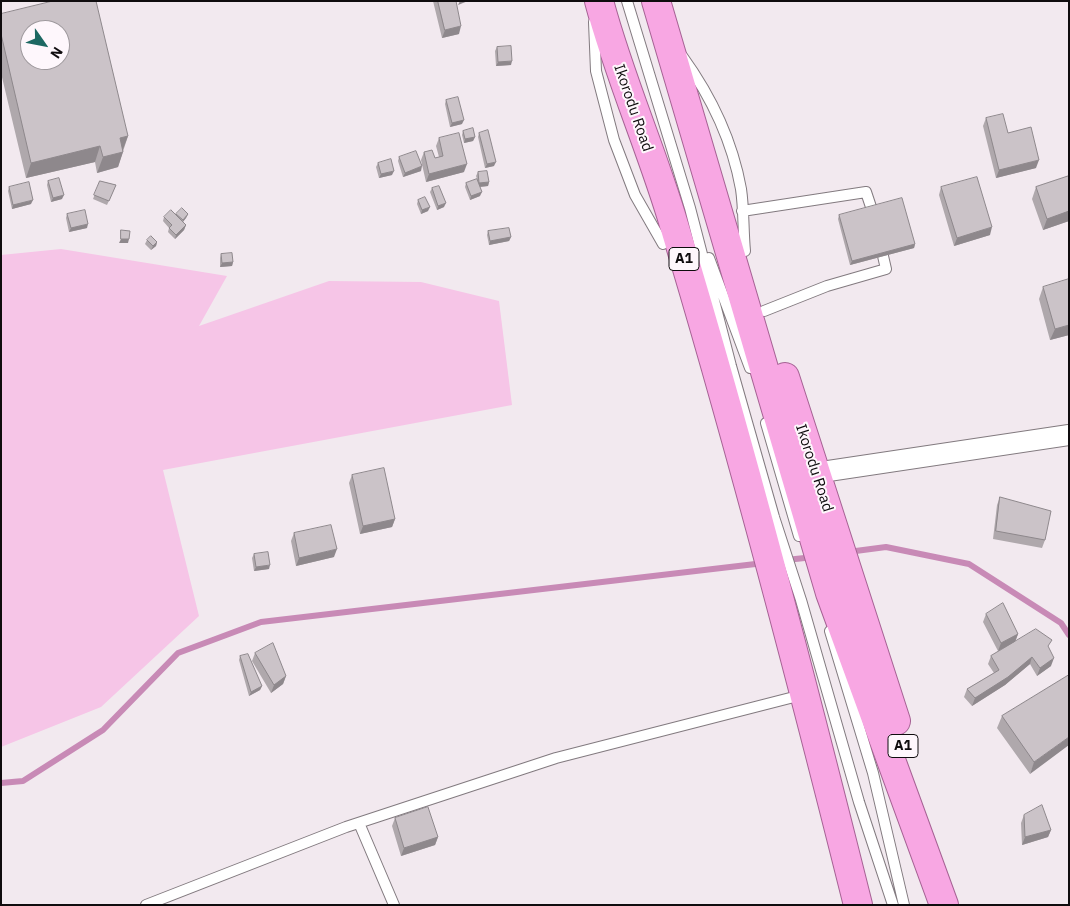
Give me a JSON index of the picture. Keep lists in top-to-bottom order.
{
  "streets": {
    "highway": ["Ikorodu Road", "A1"]
  },
  "north": "bottom right"
}
